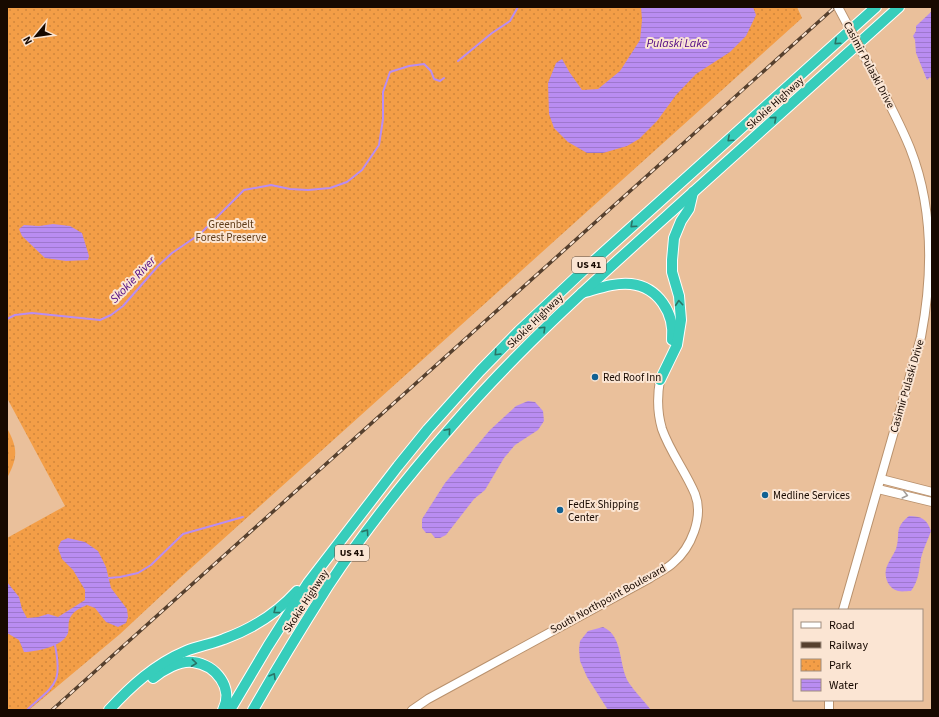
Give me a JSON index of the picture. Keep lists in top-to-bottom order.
{
  "streets": {
    "highway": ["Skokie Highway", "US 41"],
    "street": ["Casimir Pulaski Drive", "South Northpoint Boulevard"]
  },
  "water": ["Pulaski Lake", "Skokie River"],
  "parks": ["Greenbelt Forest Preserve"],
  "places": ["Red Roof Inn", "Medline Services", "FedEx Shipping Center"],
  "legend": [
    "Road",
    "Railway",
    "Park",
    "Water"
  ],
  "north": "bottom left"
}
